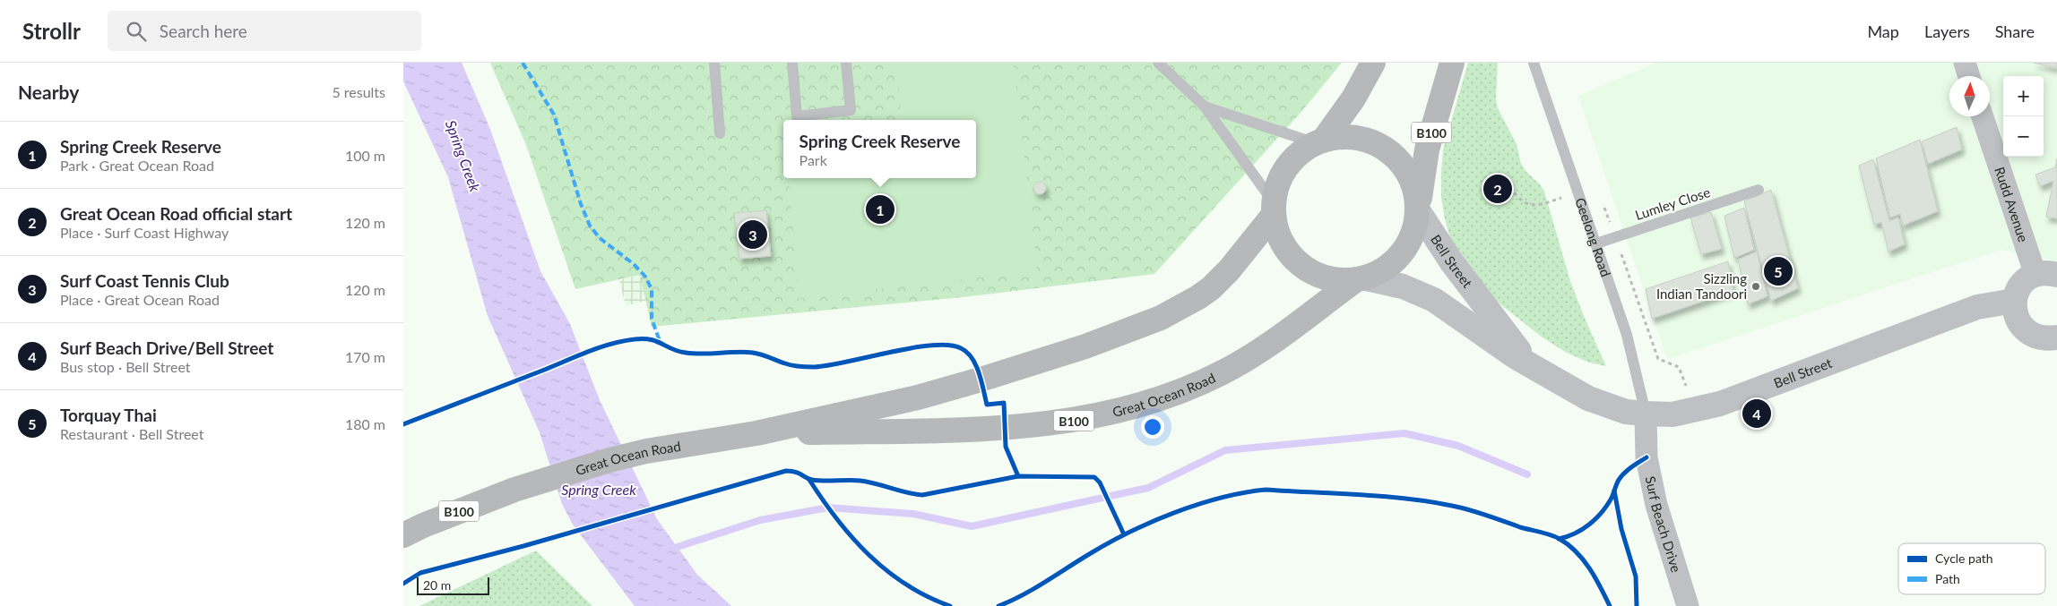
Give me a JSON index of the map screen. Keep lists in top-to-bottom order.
{
  "streets": {
    "main road": ["B100", "Great Ocean Road"],
    "street": ["Rudd Avenue", "Bell Street", "Surf Beach Drive"],
    "lane": ["Lumley Close", "Geelong Road"]
  },
  "crossings": [
    ["B100", "Bell Street"],
    ["B100", "Great Ocean Road"],
    ["Lumley Close", "Geelong Road"],
    ["Geelong Road", "Bell Street"],
    ["Geelong Road", "Surf Beach Drive"],
    ["Bell Street", "Great Ocean Road"],
    ["Bell Street", "Surf Beach Drive"]
  ],
  "water": ["Spring Creek"],
  "places": ["Sizzling Indian Tandoori"],
  "legend": ["Cycle path", "Path"],
  "scale_bar": "20 m",
  "north": "top",
  "page": {
    "header": "Strollr",
    "search": "Search here",
    "nav": ["Map", "Layers", "Share"],
    "heading": ["Nearby", "5 results"],
    "map_buttons": ["+", "−"],
    "popup": ["Spring Creek Reserve", "Park"],
    "list": [
      {
        "mark": "1",
        "name": "Spring Creek Reserve",
        "note": "Park · Great Ocean Road",
        "value": "100 m"
      },
      {
        "mark": "2",
        "name": "Great Ocean Road official start",
        "note": "Place · Surf Coast Highway",
        "value": "120 m"
      },
      {
        "mark": "3",
        "name": "Surf Coast Tennis Club",
        "note": "Place · Great Ocean Road",
        "value": "120 m"
      },
      {
        "mark": "4",
        "name": "Surf Beach Drive/Bell Street",
        "note": "Bus stop · Bell Street",
        "value": "170 m"
      },
      {
        "mark": "5",
        "name": "Torquay Thai",
        "note": "Restaurant · Bell Street",
        "value": "180 m"
      }
    ],
    "pins": [
      "2",
      "1",
      "3",
      "5",
      "4"
    ],
    "scale": "20 m"
  }
}
